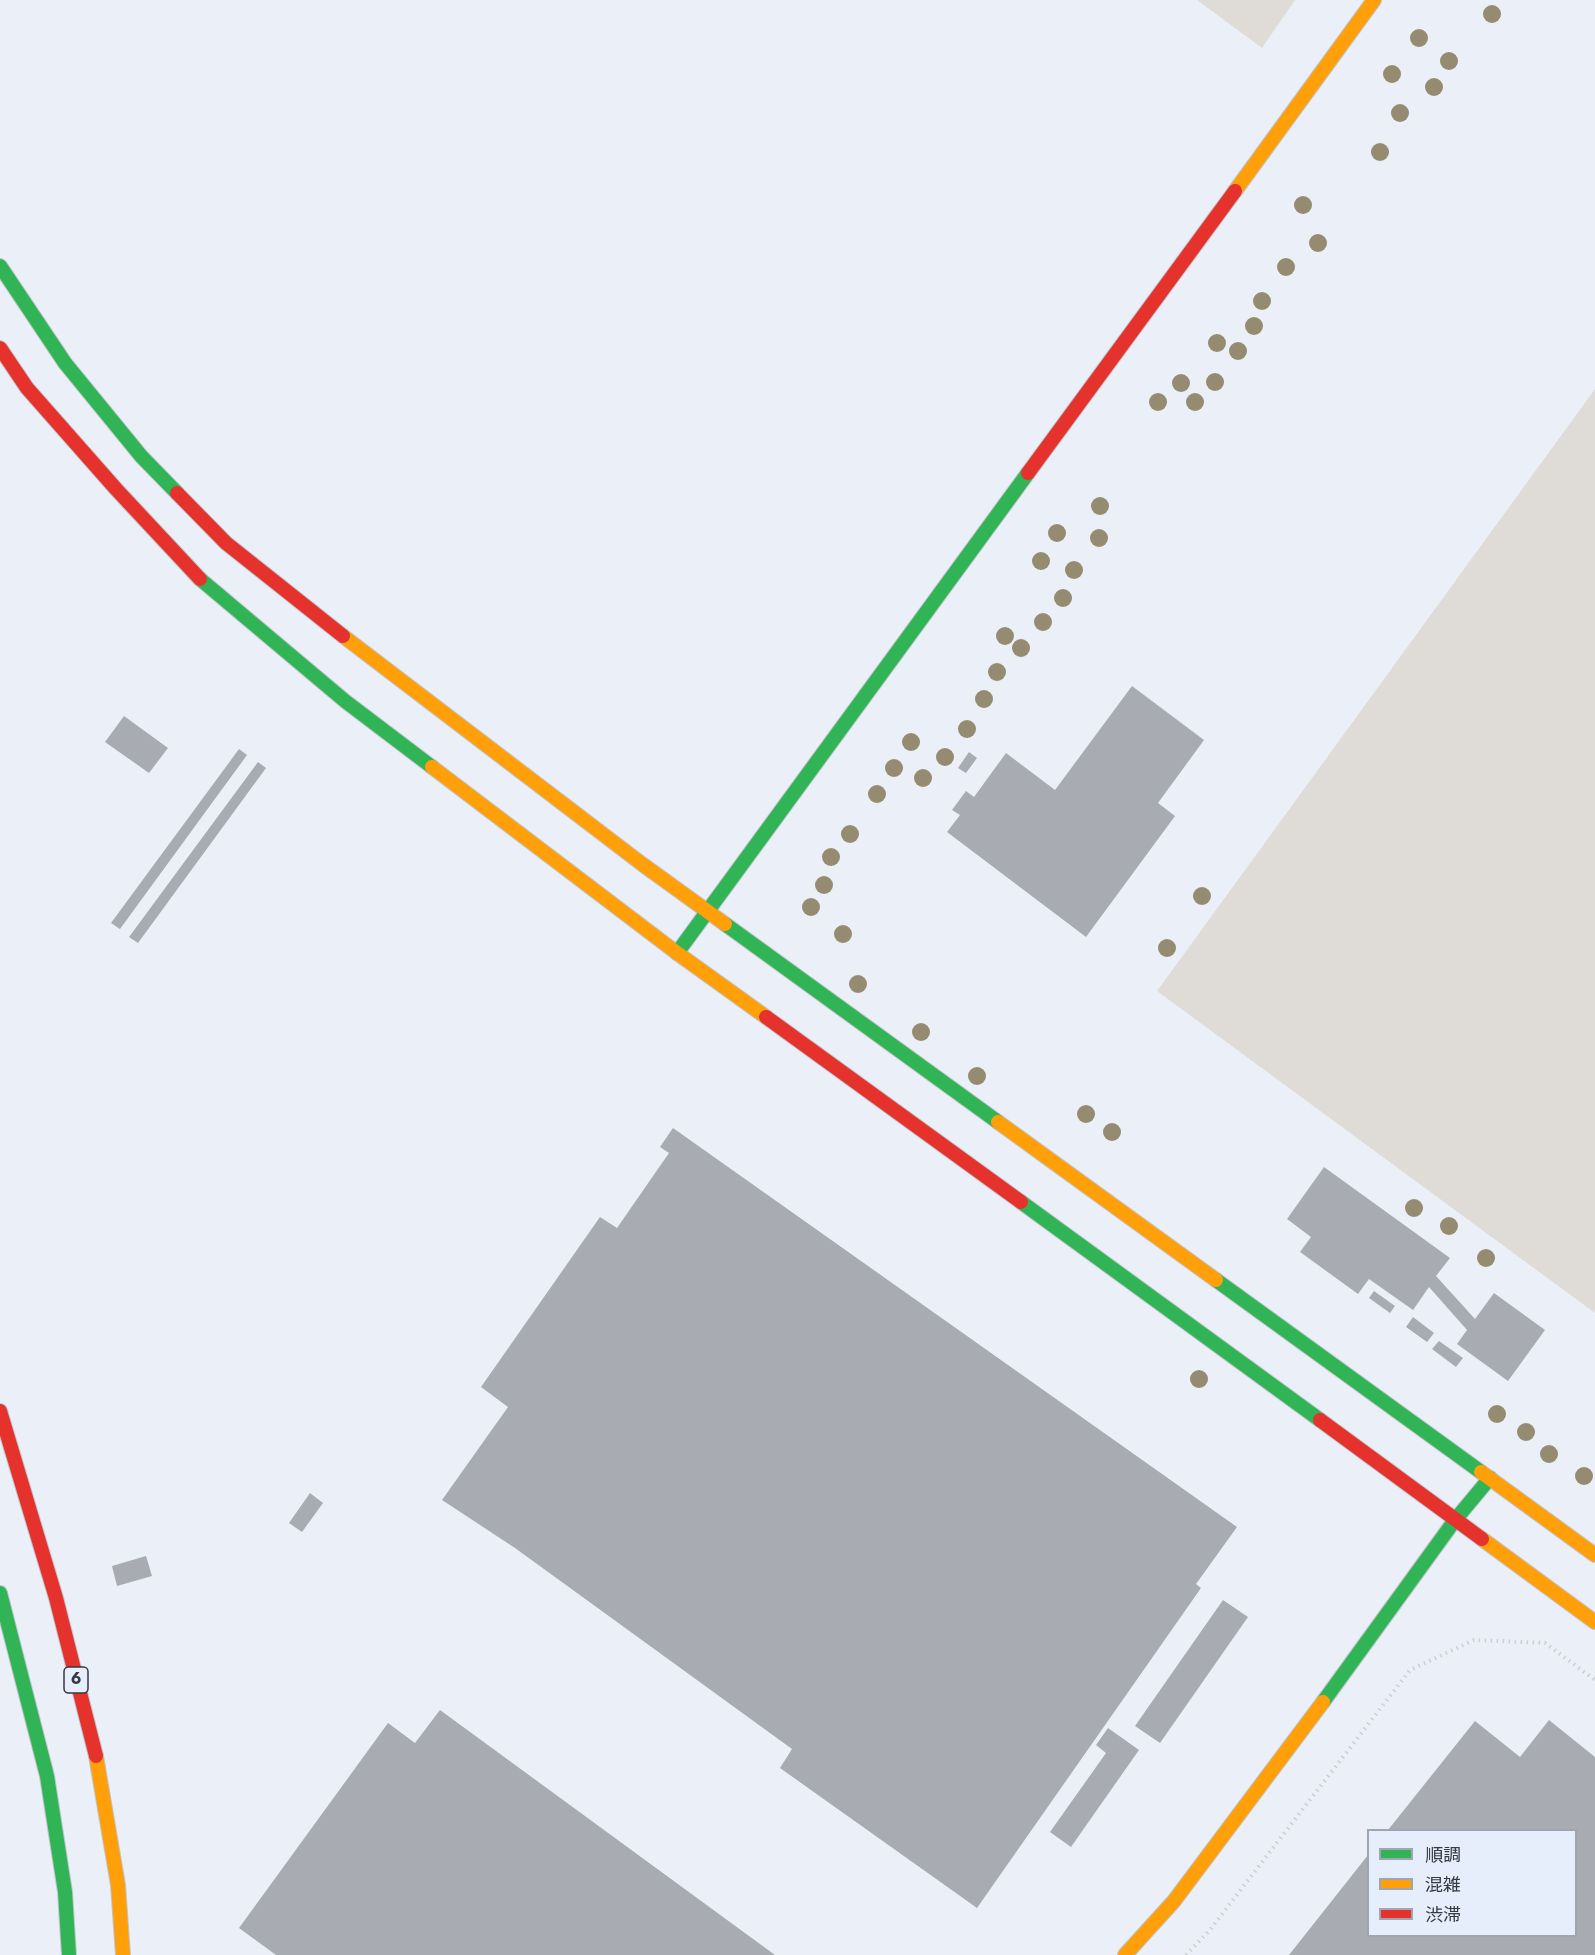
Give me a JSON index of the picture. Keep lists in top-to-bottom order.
{
  "streets": {
    "main road": ["6"]
  },
  "legend": ["順調", "混雑", "渋滞"]
}
